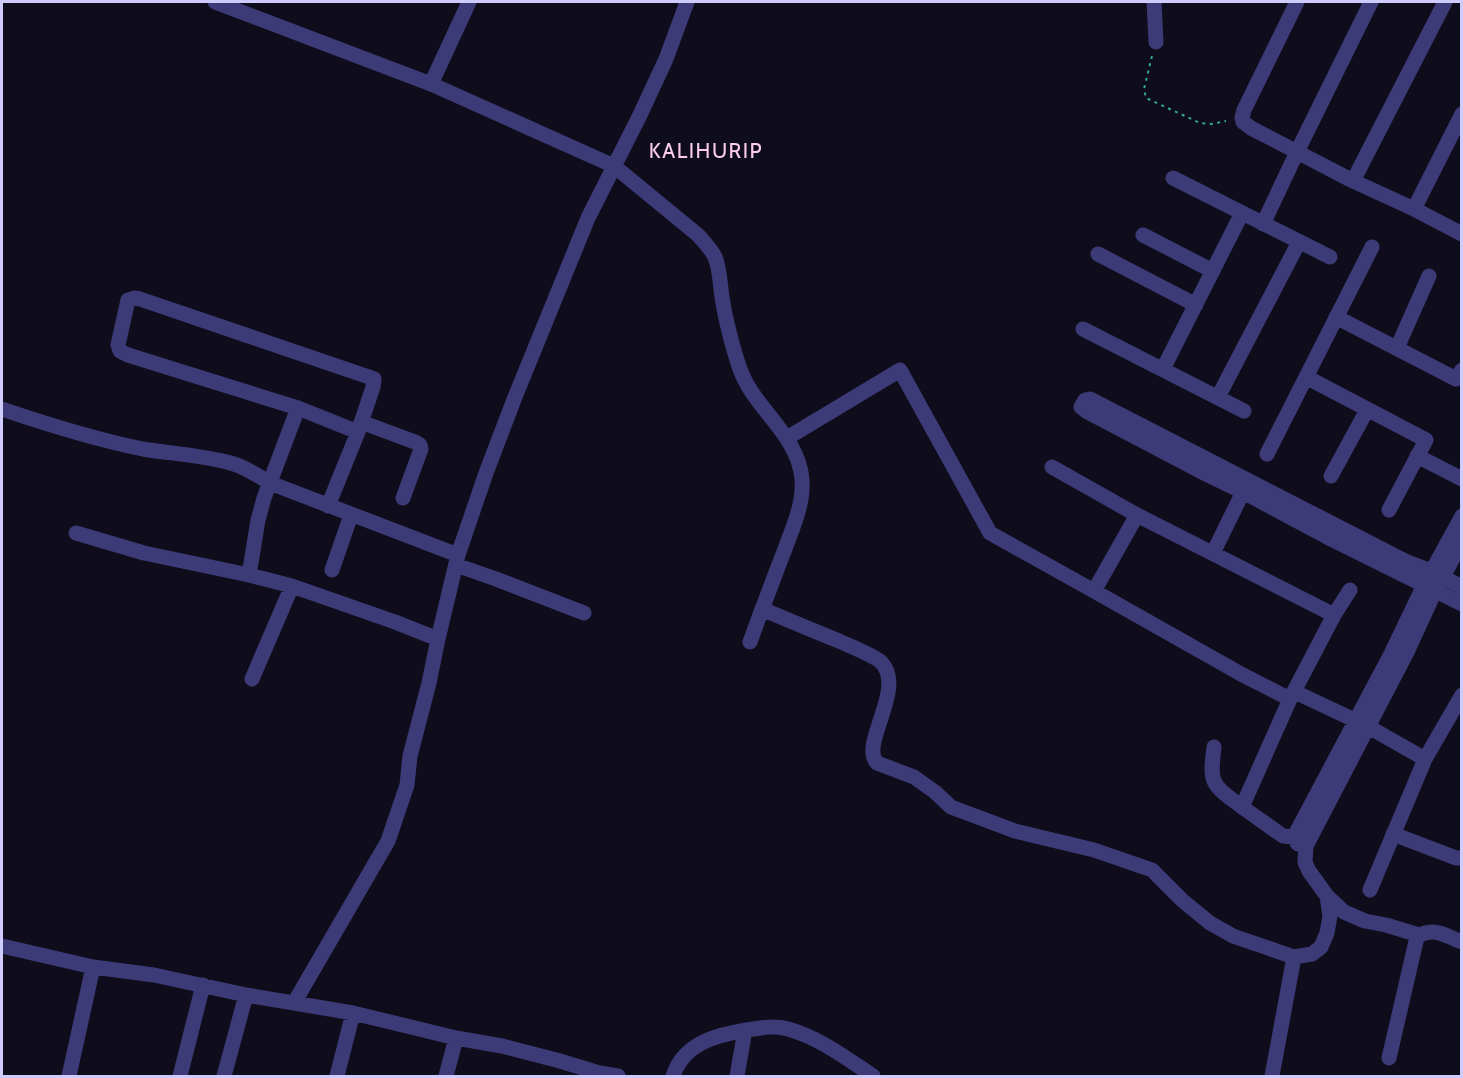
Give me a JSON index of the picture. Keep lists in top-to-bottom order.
{
  "districts": ["KALIHURIP"]
}
